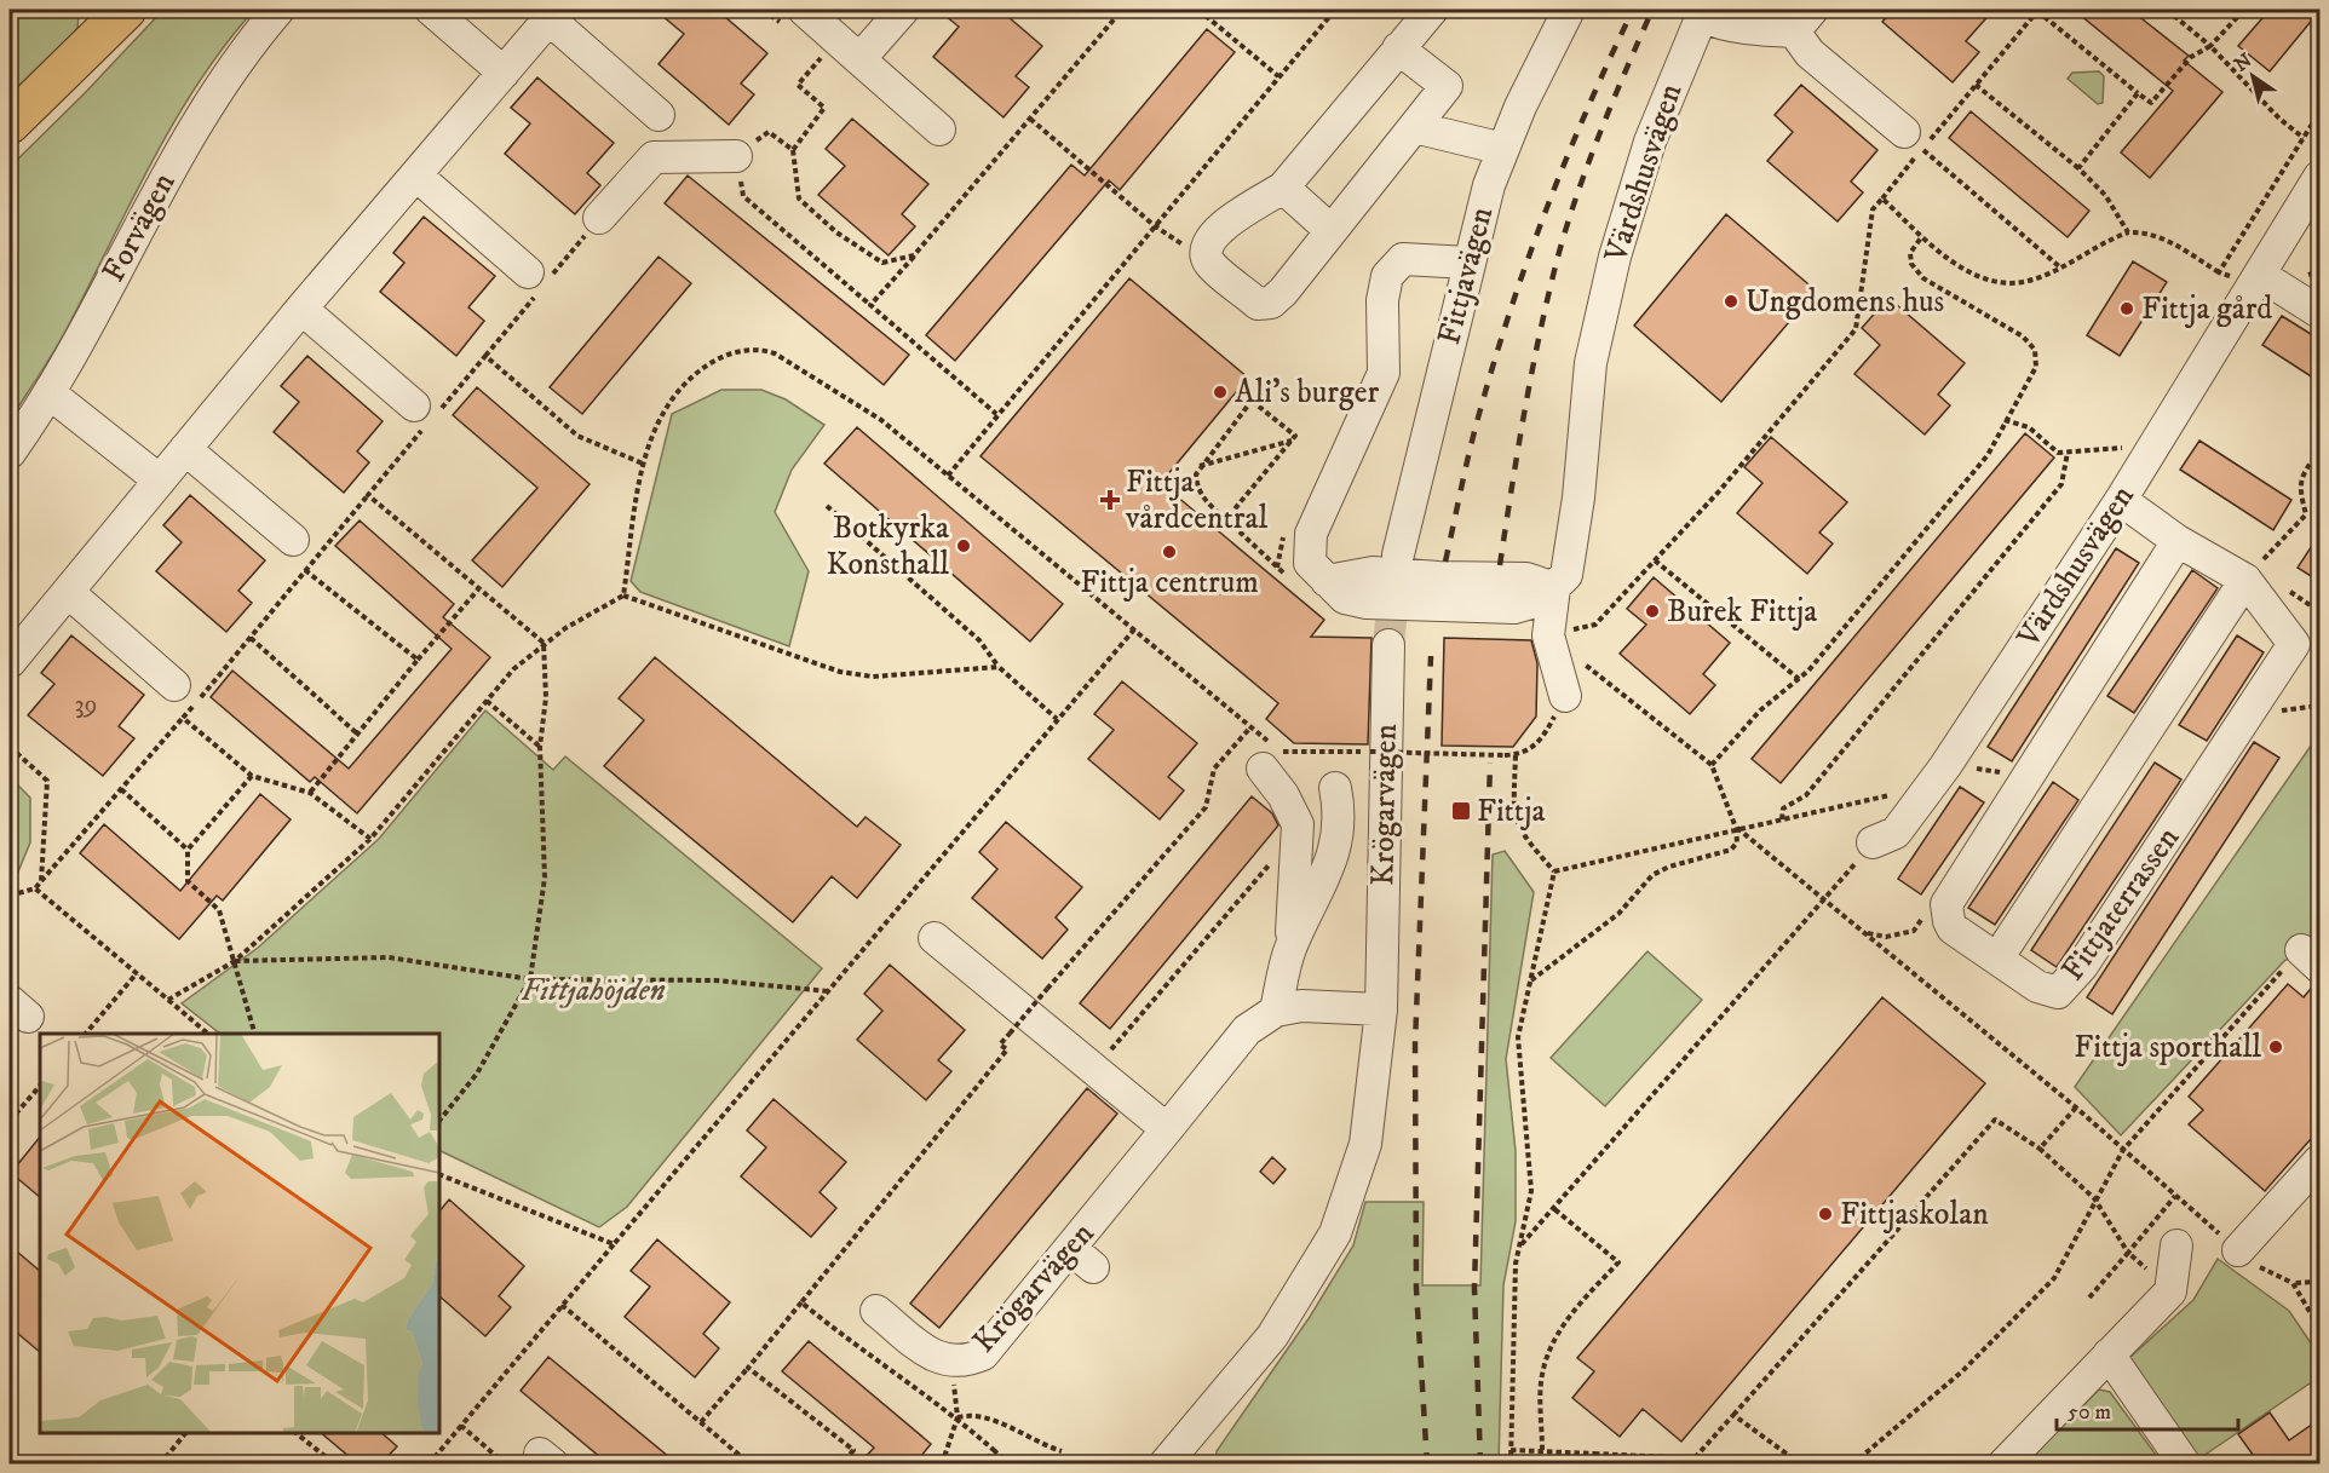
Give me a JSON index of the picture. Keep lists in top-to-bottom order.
{
  "streets": {
    "street": [
      "Värdshusvägen",
      "Forvägen",
      "Fittjavägen",
      "Krögarvägen",
      "Fittjaterrassen"
    ]
  },
  "crossings": [
    ["Värdshusvägen", "Fittjaterrassen"]
  ],
  "parks": ["Fittjahöjden"],
  "places": {
    "other": [
      "Ungdomens hus",
      "Fittja gård",
      "Ali's burger",
      "Botkyrka Konsthall",
      "Fittja centrum",
      "Burek Fittja",
      "Fittja sporthall",
      "Fittjaskolan"
    ],
    "health": ["Fittja vårdcentral"],
    "transit": ["Fittja"]
  },
  "house_numbers": ["39"],
  "scale_bar": "50 m",
  "north": "top left"
}
